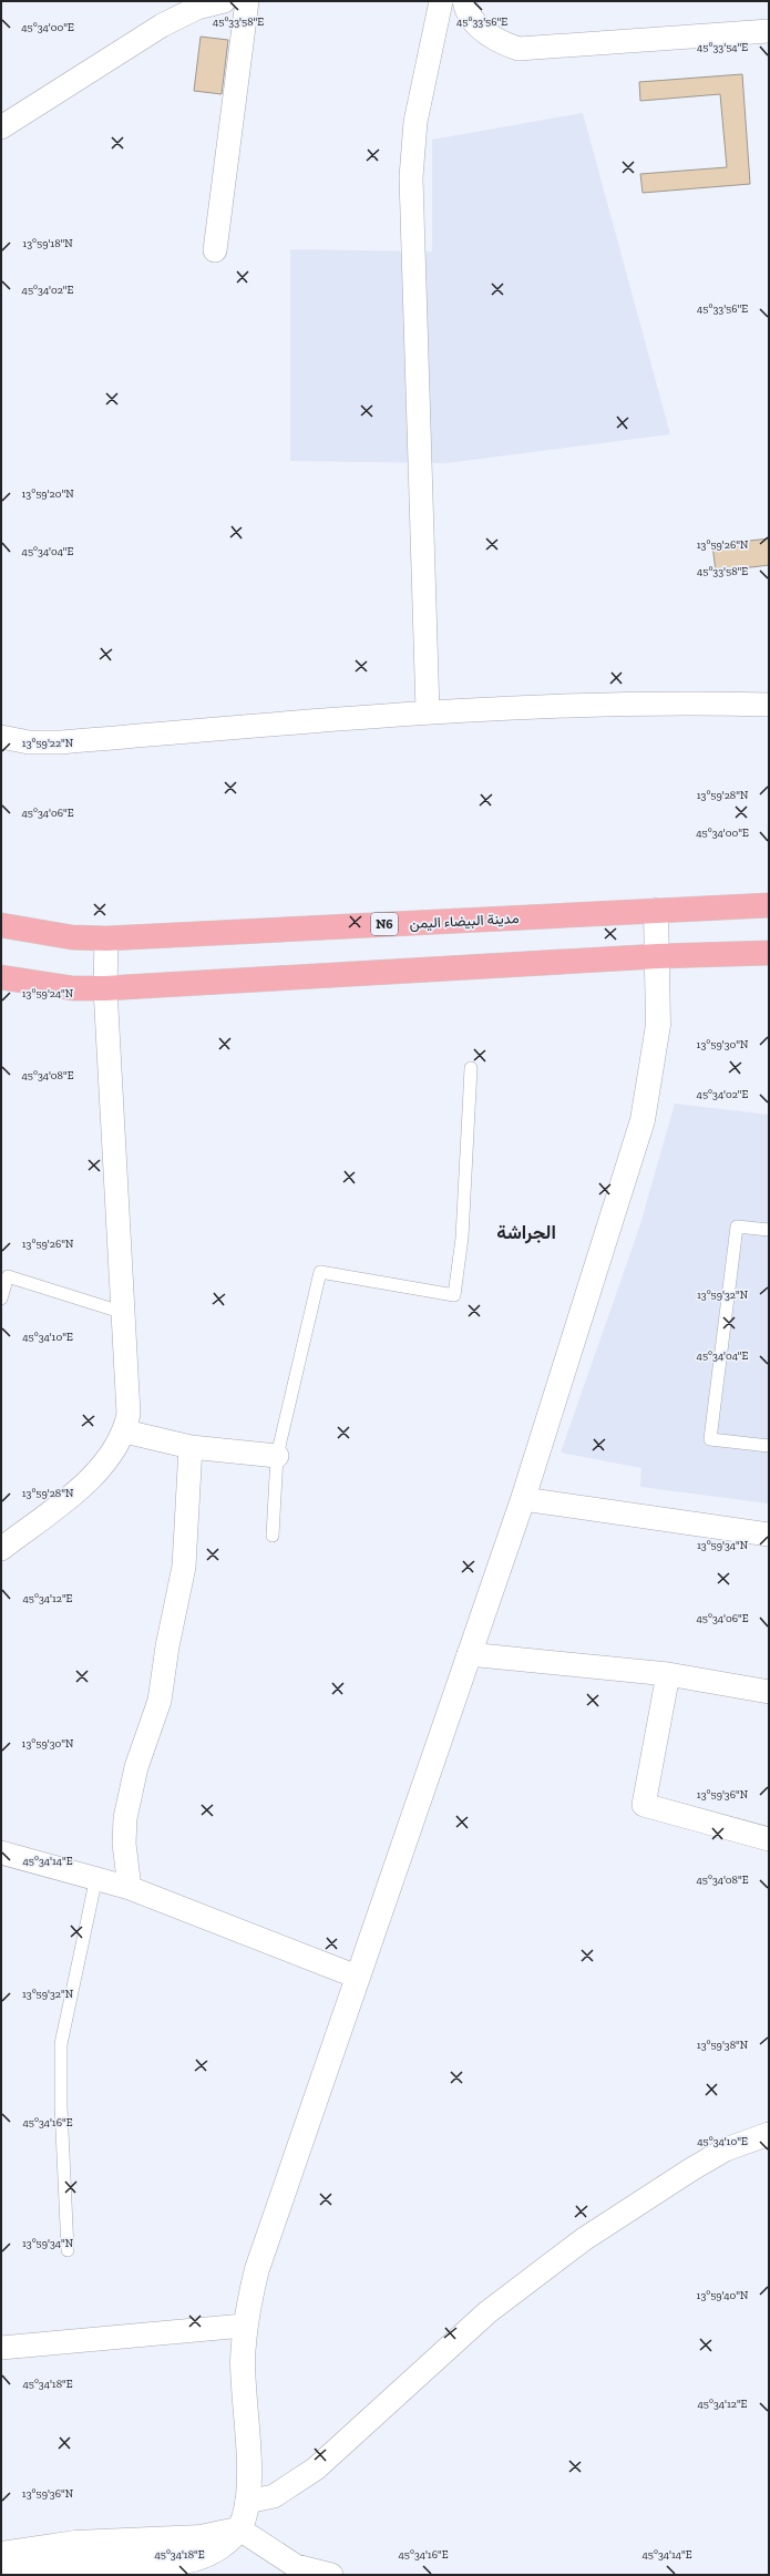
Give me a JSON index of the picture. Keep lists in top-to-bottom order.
{
  "streets": {
    "main road": ["مدينة البيضاء اليمن", "N6"]
  },
  "districts": ["الجراشة"],
  "coordinates": [
    "45°33'56\"E",
    "45°33'58\"E",
    "45°34'00\"E",
    "45°33'54\"E",
    "13°59'18\"N",
    "45°34'02\"E",
    "13°59'20\"N",
    "13°59'26\"N",
    "45°34'04\"E",
    "13°59'22\"N",
    "13°59'28\"N",
    "45°34'06\"E",
    "13°59'24\"N",
    "13°59'30\"N",
    "45°34'08\"E",
    "13°59'32\"N",
    "45°34'10\"E",
    "13°59'34\"N",
    "45°34'12\"E",
    "13°59'36\"N",
    "45°34'14\"E",
    "13°59'38\"N",
    "45°34'16\"E",
    "13°59'40\"N",
    "45°34'18\"E"
  ]
}
